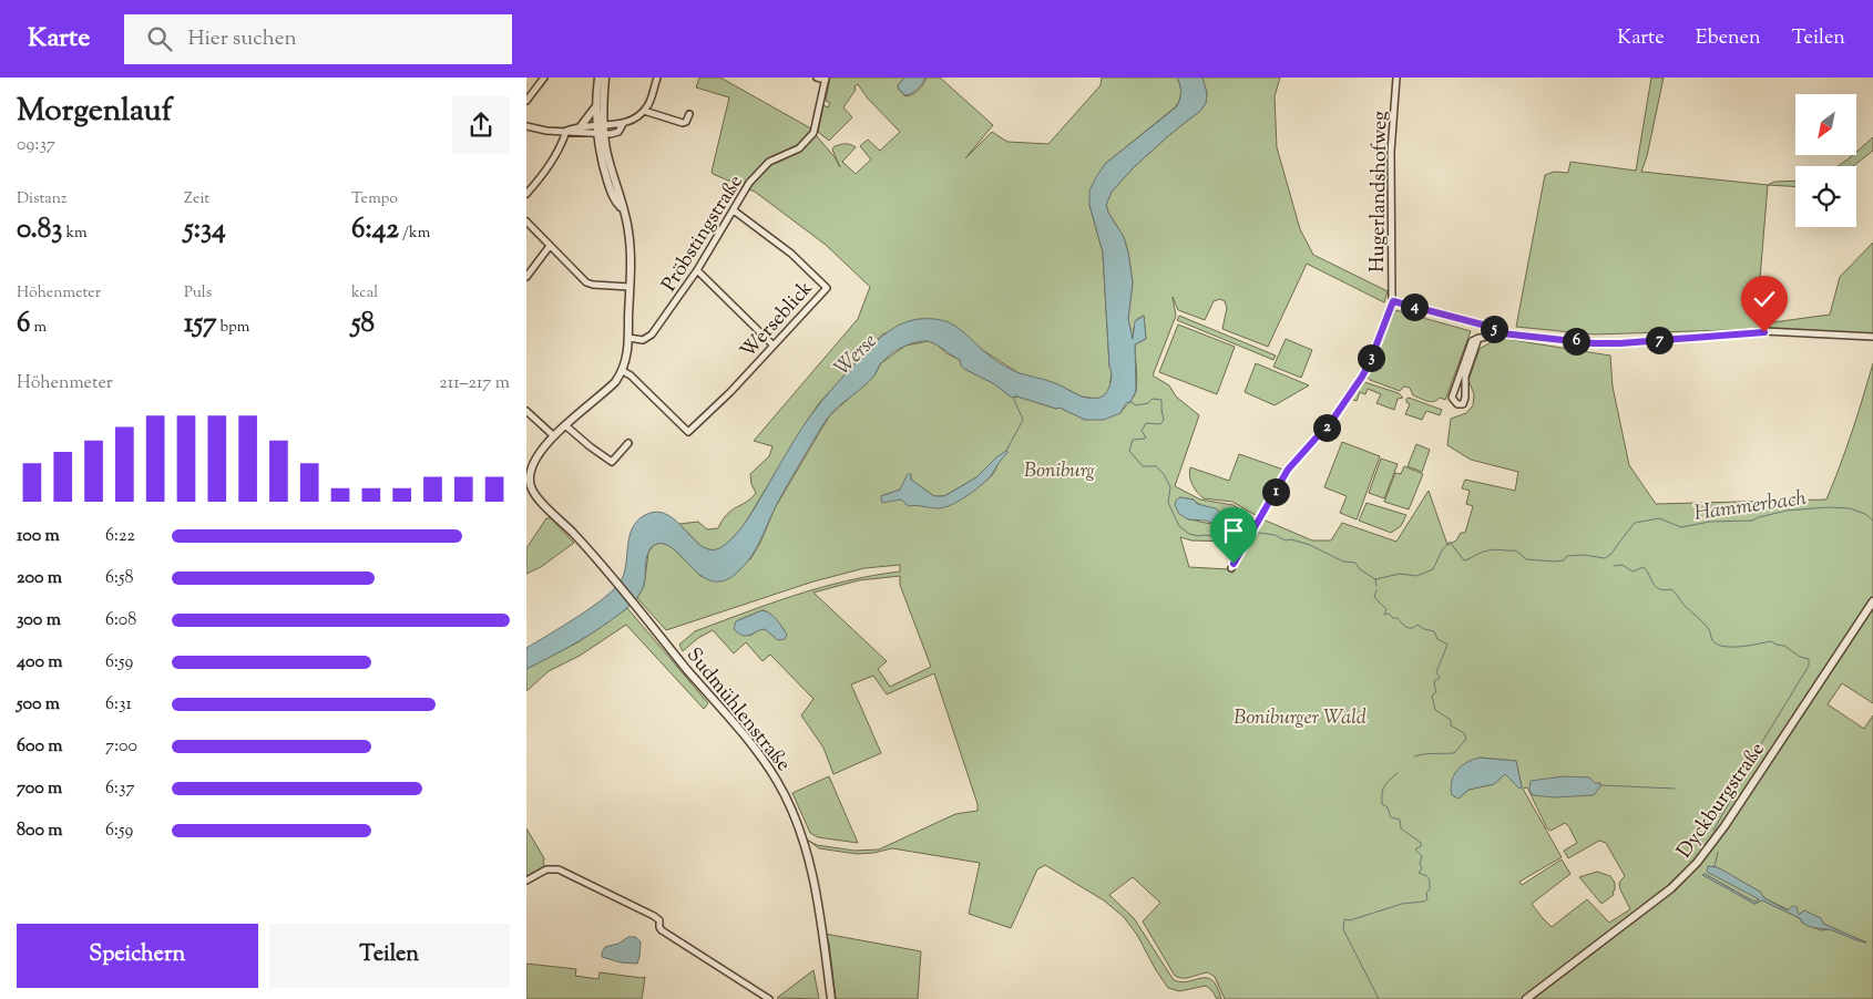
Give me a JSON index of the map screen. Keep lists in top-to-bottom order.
{
  "streets": {
    "street": [
      "Hugerlandshofweg",
      "Pröbstingstraße",
      "Werseblick",
      "Sudmühlenstraße",
      "Dyckburgstraße"
    ]
  },
  "crossings": [
    ["Pröbstingstraße", "Werseblick"]
  ],
  "water": ["Werse", "Hammerbach"],
  "parks": ["Boniburg", "Boniburger Wald"],
  "north": "bottom left",
  "page": {
    "header": "Karte",
    "search": "Hier suchen",
    "nav": ["Karte", "Ebenen", "Teilen"],
    "heading": ["Morgenlauf", "09:37"],
    "stats": [
      ["Distanz", "0.83 km"],
      ["Zeit", "5:34"],
      ["Tempo", "6:42 /km"],
      ["Höhenmeter", "6 m"],
      ["Puls", "157 bpm"],
      ["kcal", "58"]
    ],
    "pins": [
      "4",
      "5",
      "7",
      "6",
      "3",
      "2",
      "1"
    ],
    "chart": ["Höhenmeter", "211–217 m"],
    "list": [
      {
        "name": "100 m",
        "note": "6:22"
      },
      {
        "name": "200 m",
        "note": "6:58"
      },
      {
        "name": "300 m",
        "note": "6:08"
      },
      {
        "name": "400 m",
        "note": "6:59"
      },
      {
        "name": "500 m",
        "note": "6:31"
      },
      {
        "name": "600 m",
        "note": "7:00"
      },
      {
        "name": "700 m",
        "note": "6:37"
      },
      {
        "name": "800 m",
        "note": "6:59"
      }
    ],
    "buttons": ["Speichern", "Teilen"]
  }
}
